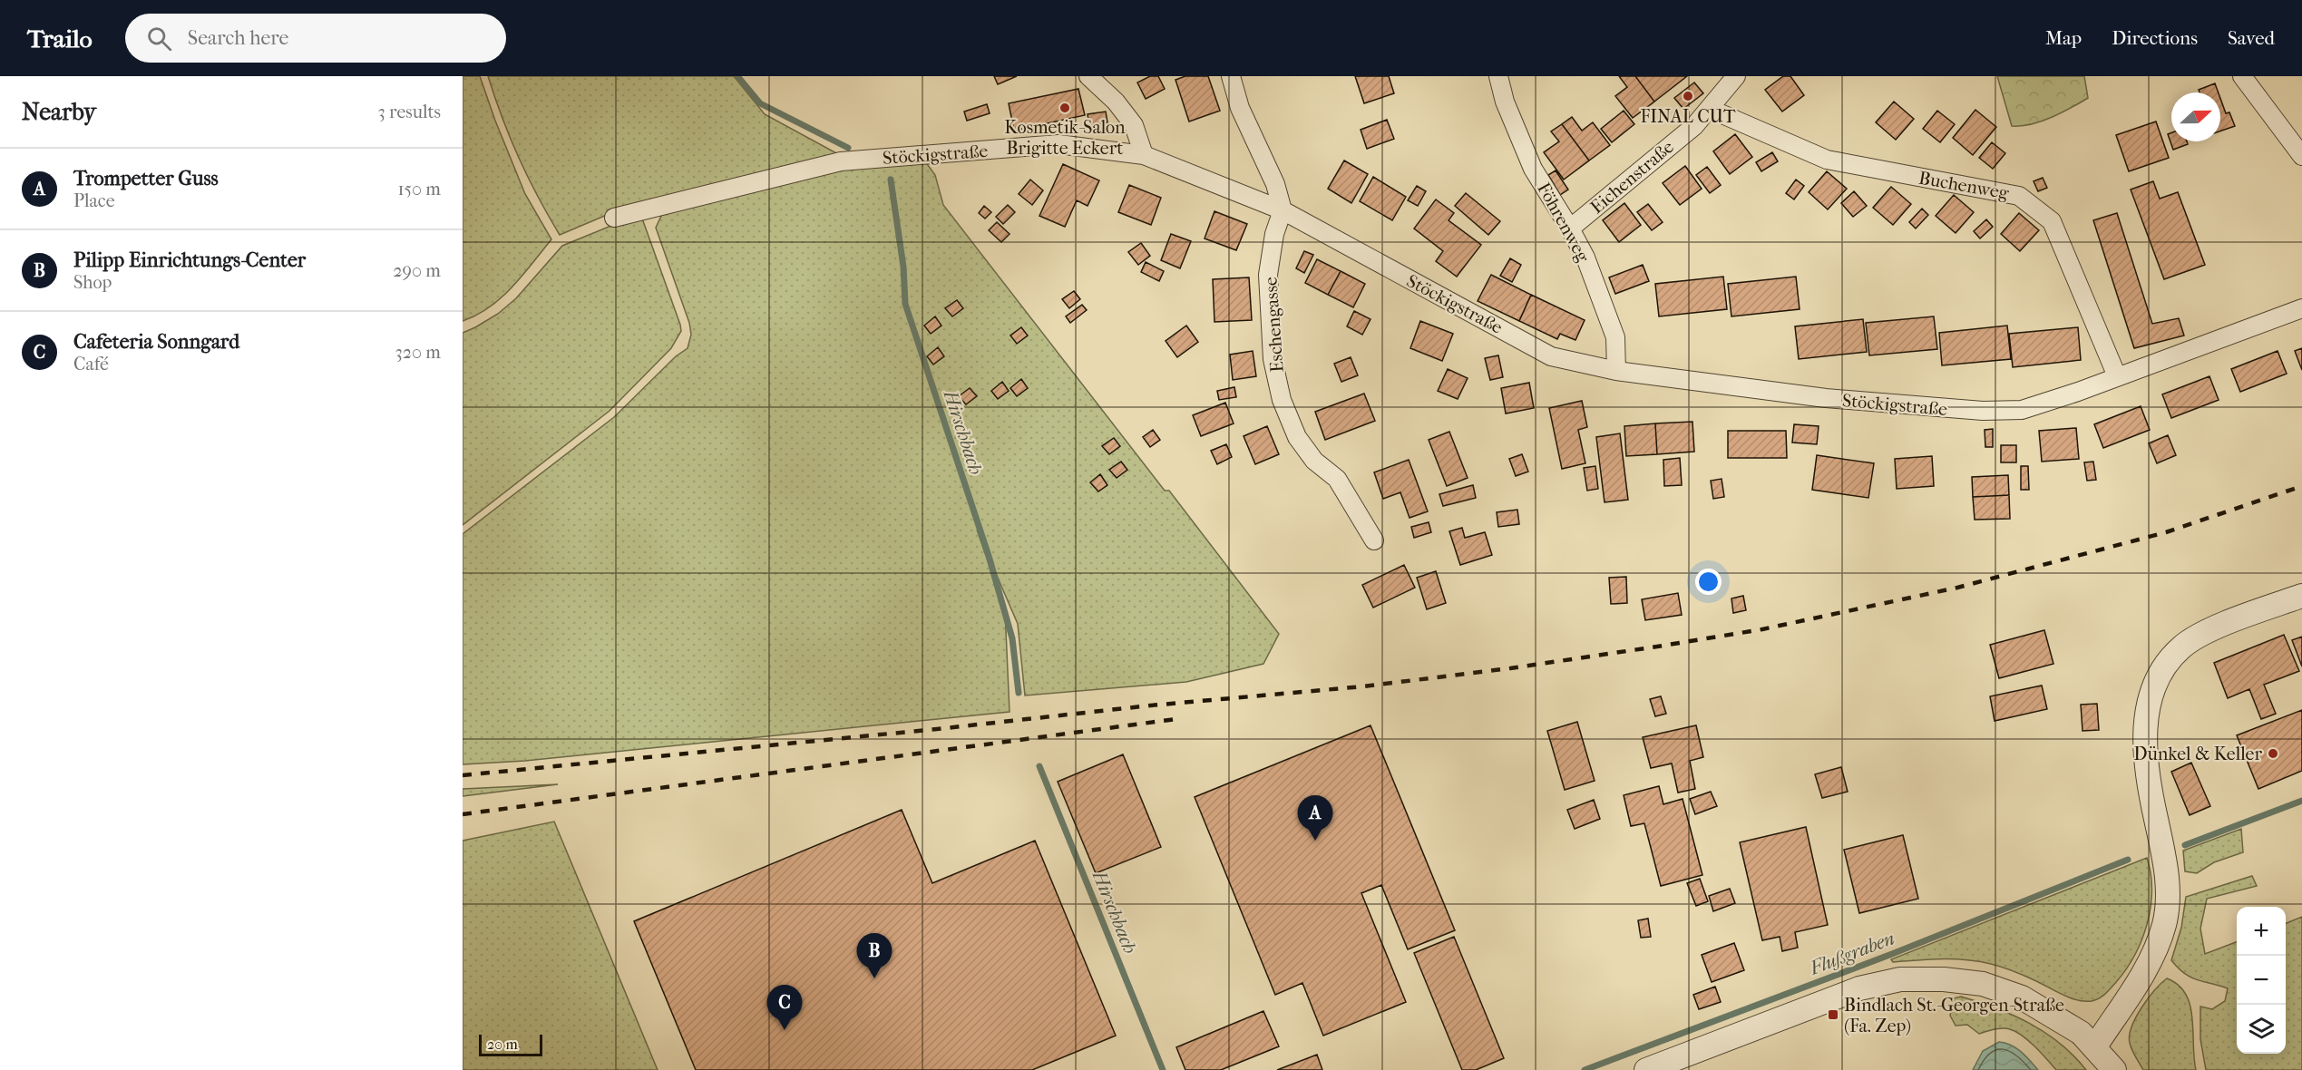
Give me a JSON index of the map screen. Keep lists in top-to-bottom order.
{
  "streets": {
    "street": [
      "Stöckigstraße",
      "Eichenstraße",
      "Buchenweg",
      "Föhrenweg",
      "Eschengasse"
    ]
  },
  "crossings": [
    ["Stöckigstraße", "Buchenweg"],
    ["Stöckigstraße", "Föhrenweg"],
    ["Stöckigstraße", "Eschengasse"],
    ["Eichenstraße", "Buchenweg"],
    ["Eichenstraße", "Föhrenweg"]
  ],
  "water": ["Hirschbach", "Flußgraben"],
  "places": {
    "other": ["FINAL CUT", "Kosmetik-Salon Brigitte Eckert", "Dünkel & Keller"],
    "transit": ["Bindlach St.-Georgen-Straße (Fa. Zep)"]
  },
  "scale_bar": "20 m",
  "north": "right",
  "page": {
    "header": "Trailo",
    "search": "Search here",
    "nav": ["Map", "Directions", "Saved"],
    "heading": ["Nearby", "3 results"],
    "list": [
      {
        "mark": "A",
        "name": "Trompetter Guss",
        "note": "Place",
        "value": "150 m"
      },
      {
        "mark": "B",
        "name": "Pilipp Einrichtungs-Center",
        "note": "Shop",
        "value": "290 m"
      },
      {
        "mark": "C",
        "name": "Cafeteria Sonngard",
        "note": "Café",
        "value": "320 m"
      }
    ],
    "pins": ["A", "B", "C"],
    "map_buttons": ["+", "−"],
    "scale": "20 m"
  }
}
